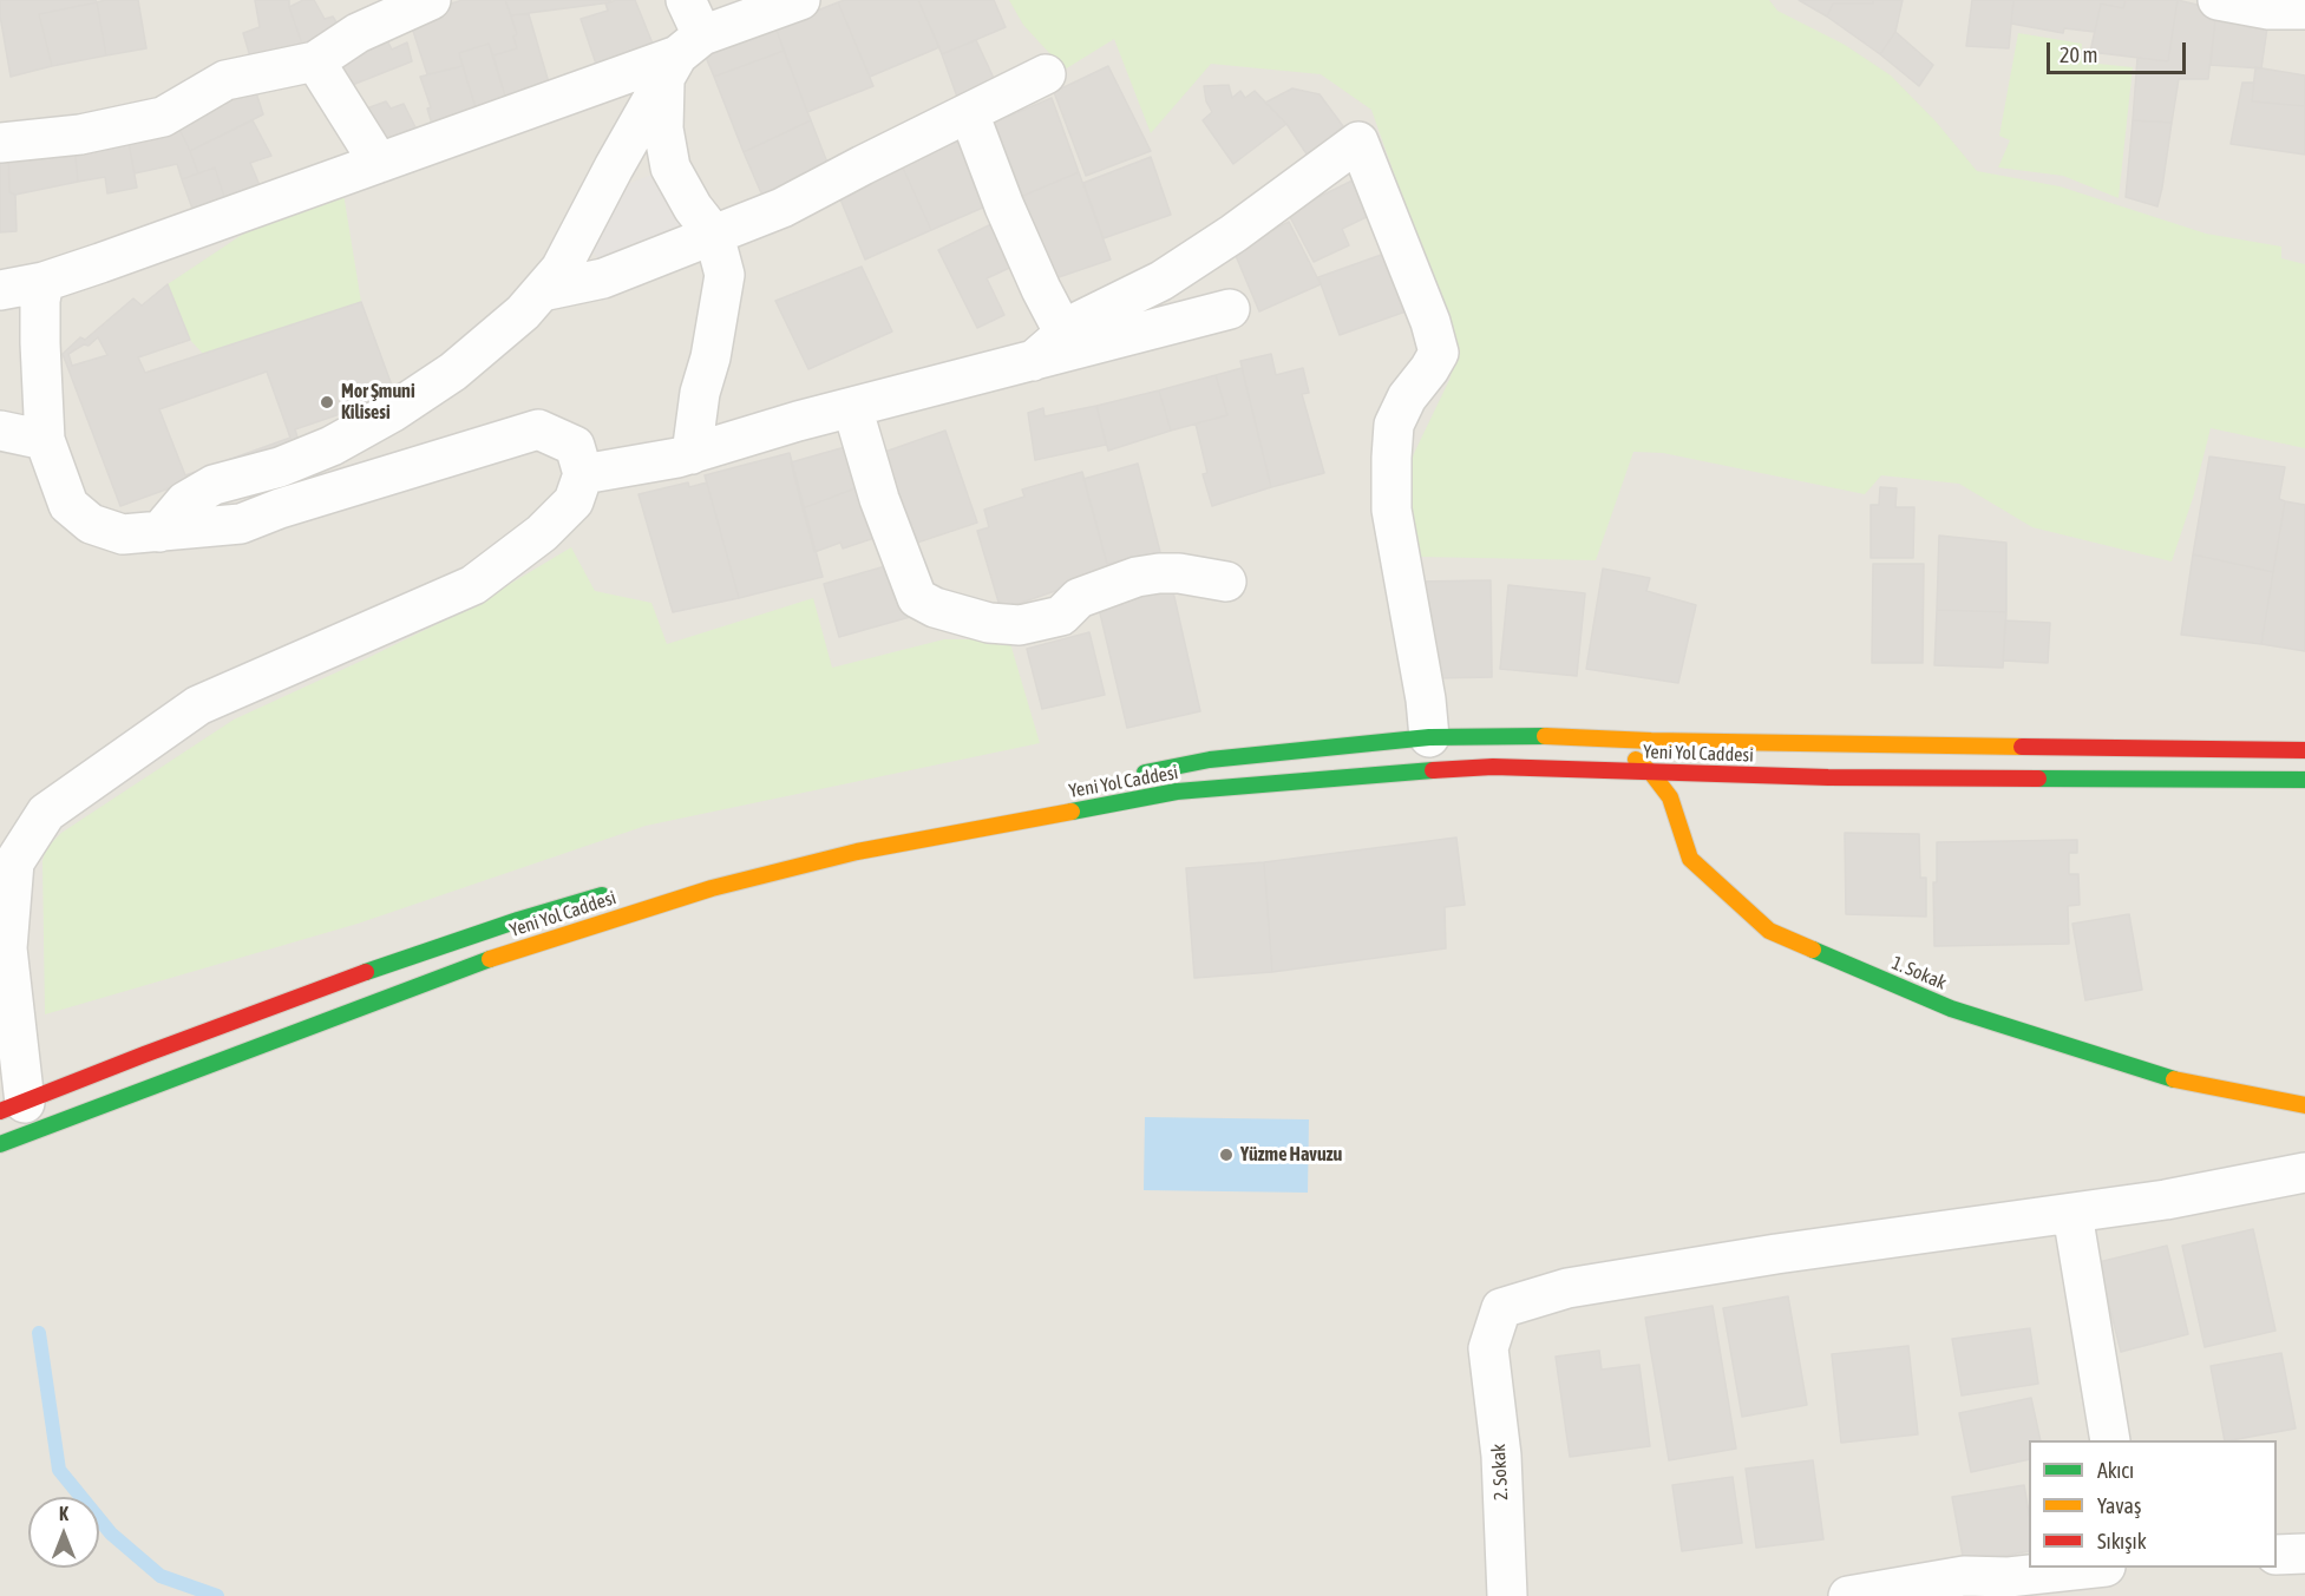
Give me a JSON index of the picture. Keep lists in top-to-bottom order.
{
  "streets": {
    "main road": ["Yeni Yol Caddesi", "1. Sokak"],
    "street": ["2. Sokak"]
  },
  "crossings": [
    ["Yeni Yol Caddesi", "1. Sokak"]
  ],
  "places": ["Mor Şmuni Kilisesi", "Yüzme Havuzu"],
  "legend": ["Akıcı", "Yavaş", "Sıkışık"],
  "scale_bar": "20 m",
  "north": "top"
}
